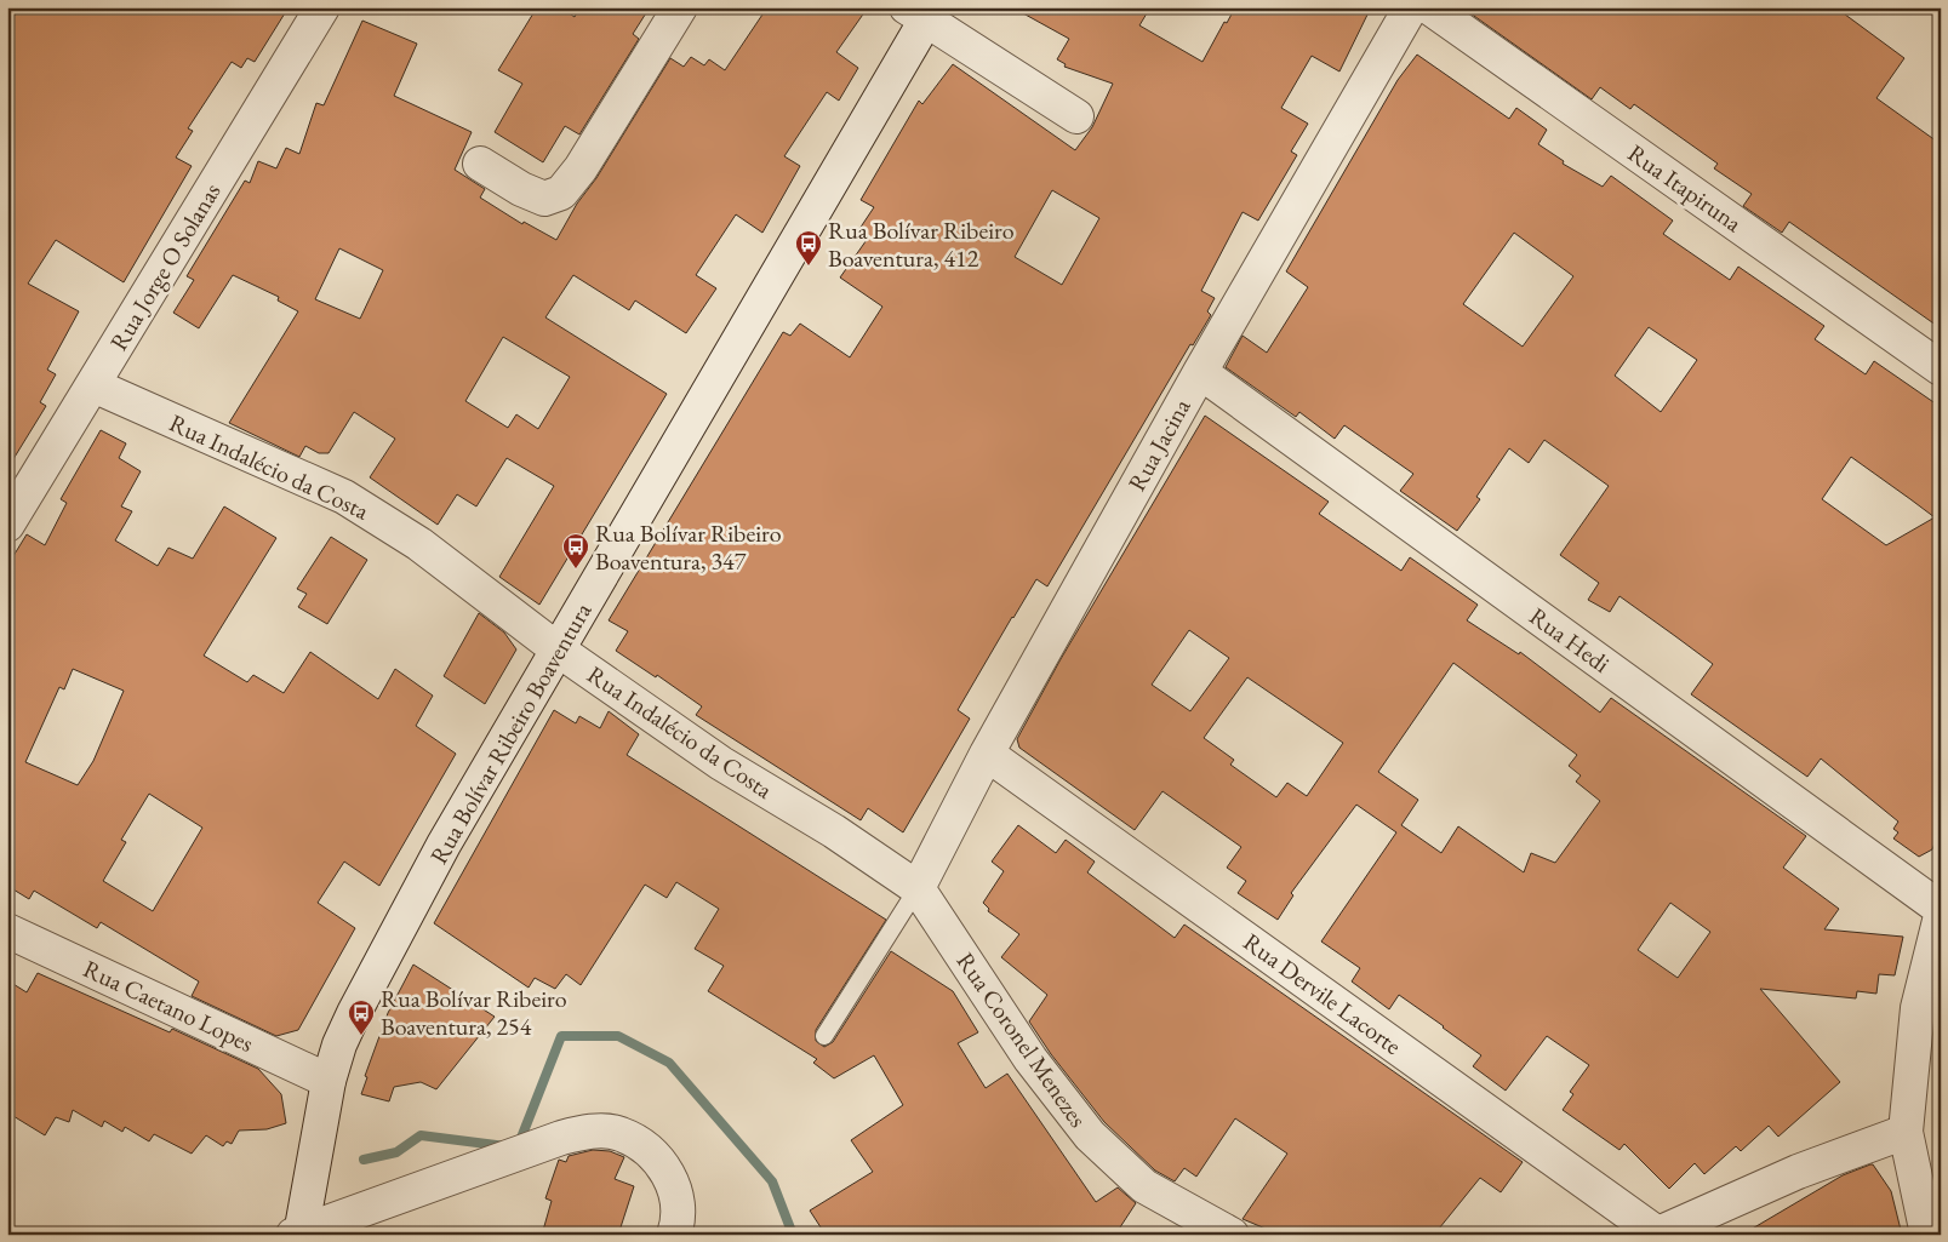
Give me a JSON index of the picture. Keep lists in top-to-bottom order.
{
  "streets": {
    "street": [
      "Rua Itapiruna",
      "Rua Jorge O Solanas",
      "Rua Jacina",
      "Rua Indalécio da Costa",
      "Rua Hedi",
      "Rua Bolívar Ribeiro Boaventura",
      "Rua Dervile Lacorte",
      "Rua Caetano Lopes",
      "Rua Coronel Menezes"
    ]
  },
  "crossings": [
    ["Rua Jorge O Solanas", "Rua Indalécio da Costa"],
    ["Rua Jacina", "Rua Indalécio da Costa"],
    ["Rua Jacina", "Rua Hedi"],
    ["Rua Jacina", "Rua Dervile Lacorte"],
    ["Rua Jacina", "Rua Coronel Menezes"],
    ["Rua Indalécio da Costa", "Rua Bolívar Ribeiro Boaventura"],
    ["Rua Indalécio da Costa", "Rua Coronel Menezes"],
    ["Rua Bolívar Ribeiro Boaventura", "Rua Caetano Lopes"]
  ],
  "places": {
    "bus stop": ["Rua Bolívar Ribeiro Boaventura, 412", "Rua Bolívar Ribeiro Boaventura, 347", "Rua Bolívar Ribeiro Boaventura, 254"]
  }
}
